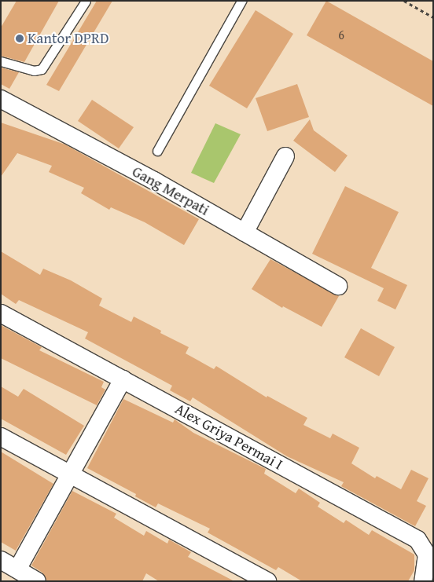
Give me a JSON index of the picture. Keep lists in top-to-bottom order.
{
  "streets": {
    "street": ["Gang Merpati", "Alex Griya Permai I"]
  },
  "places": ["Kantor DPRD"],
  "house_numbers": ["6"]
}
